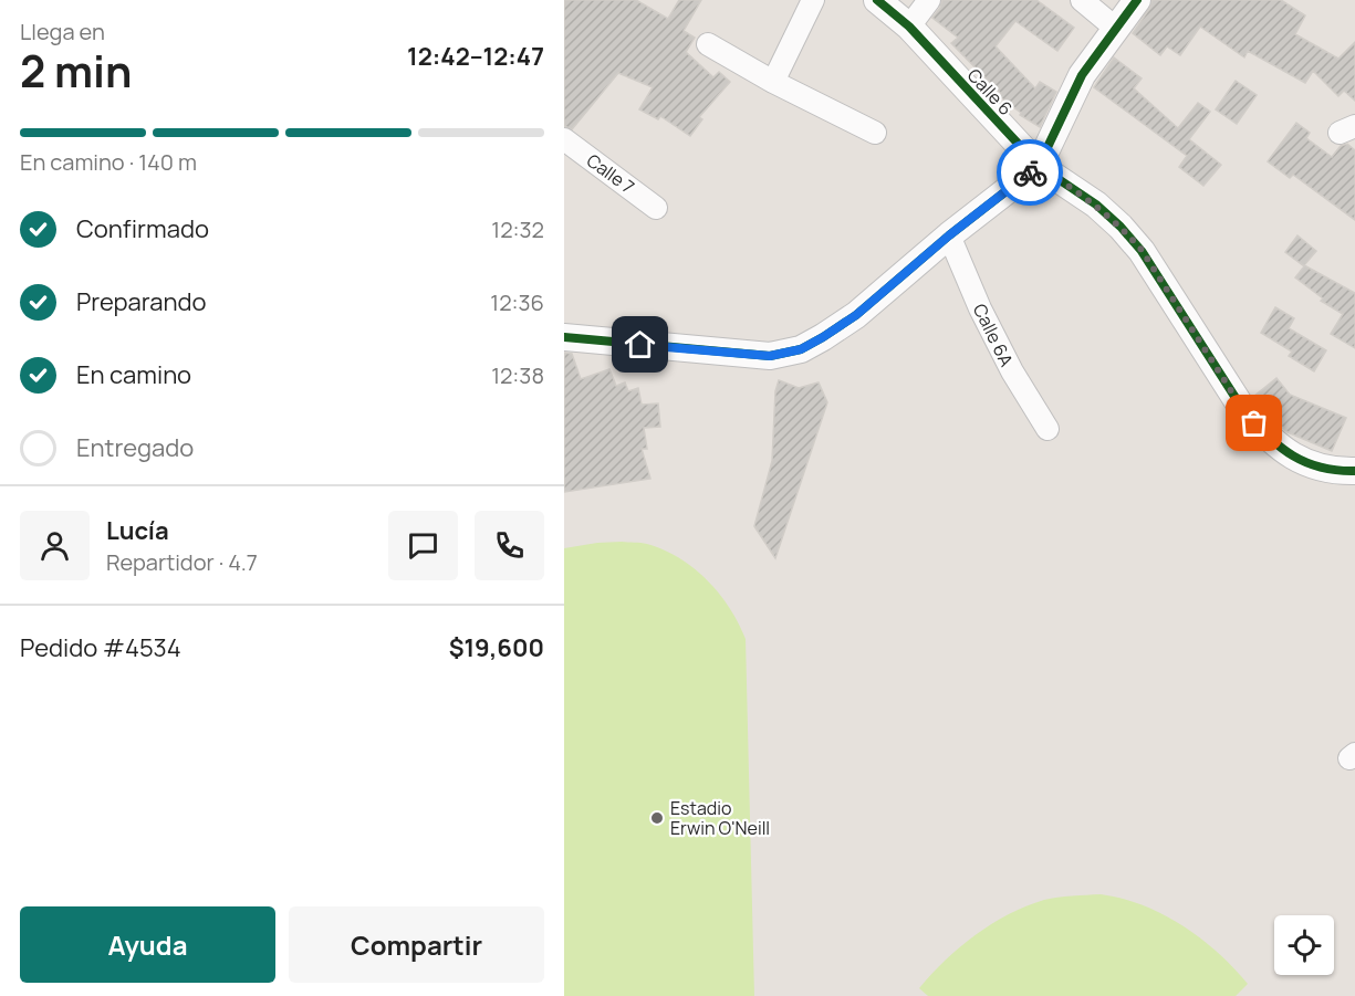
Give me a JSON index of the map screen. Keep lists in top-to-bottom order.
{
  "streets": {
    "street": ["Calle 6", "Calle 7", "Calle 6A"]
  },
  "places": ["Estadio Erwin O'Neill"],
  "page": {
    "heading": ["2 min", "Llega en", "12:42–12:47"],
    "panel": [
      "Lucía",
      "Repartidor · 4.7",
      "Pedido #4534",
      "$19,600"
    ],
    "bar": "En camino · 140 m",
    "list": [
      ["Confirmado", "12:32"],
      ["Preparando", "12:36"],
      ["En camino", "12:38"],
      "Entregado"
    ],
    "buttons": ["Ayuda", "Compartir"]
  }
}
